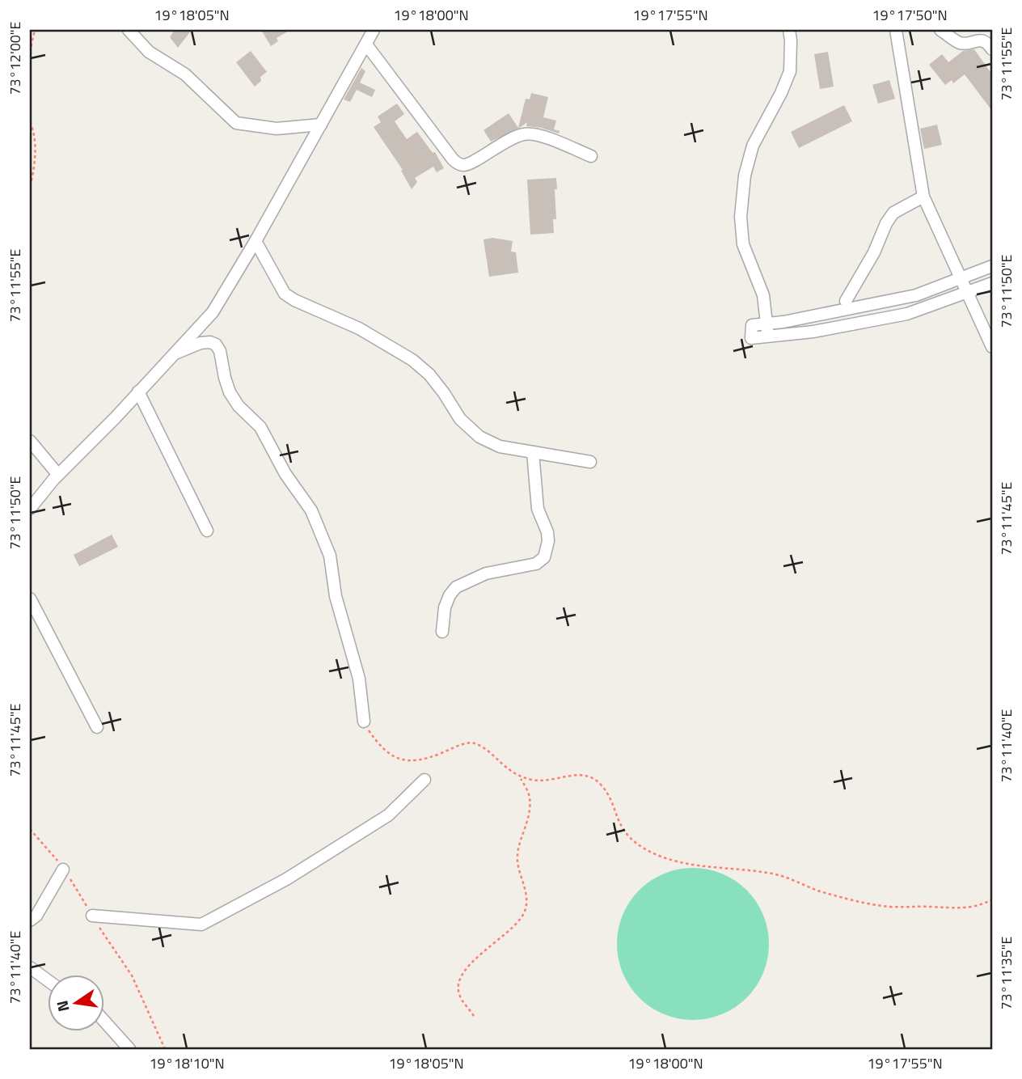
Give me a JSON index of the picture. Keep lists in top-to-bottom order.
{
  "north": "left",
  "coordinates": [
    "19°18'05\"N",
    "19°18'00\"N",
    "19°17'55\"N",
    "19°17'50\"N",
    "73°12'00\"E",
    "73°11'55\"E",
    "73°11'50\"E",
    "73°11'45\"E",
    "73°11'40\"E",
    "73°11'35\"E",
    "19°18'10\"N"
  ]
}
